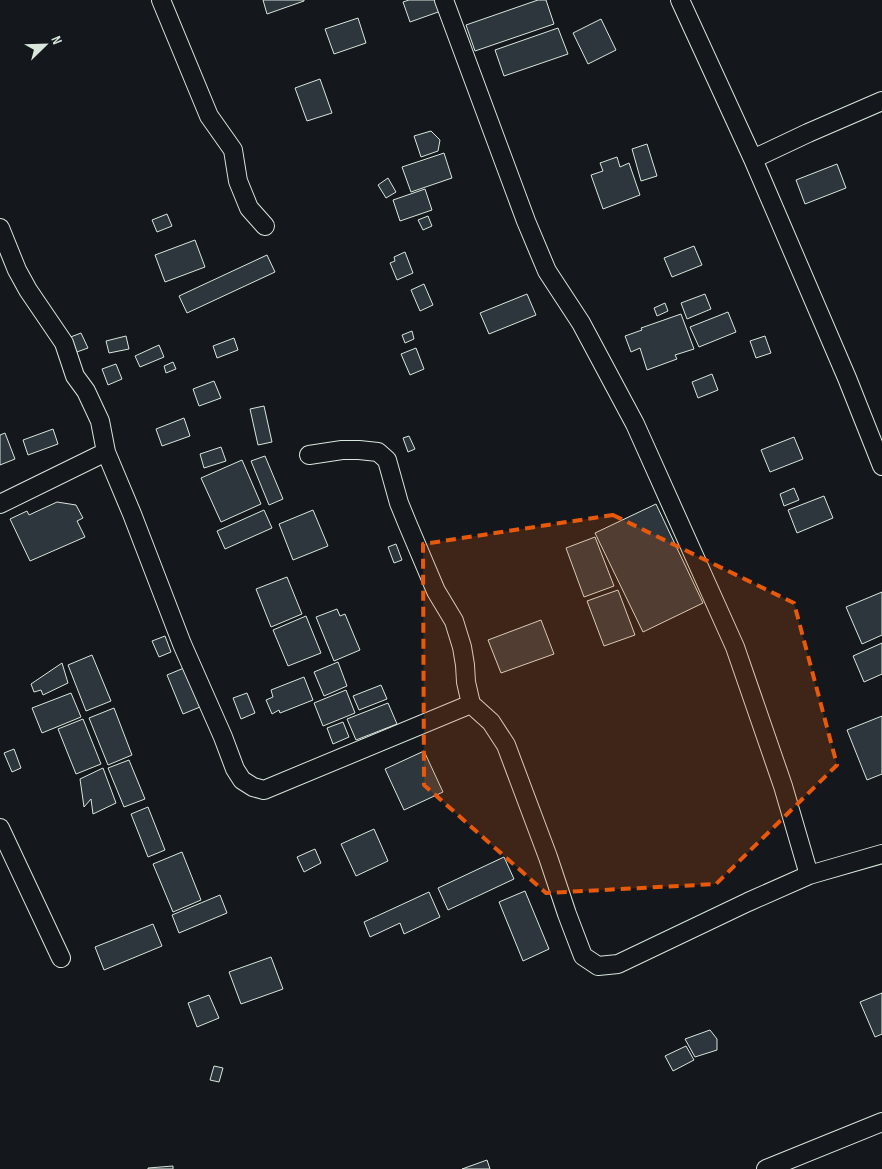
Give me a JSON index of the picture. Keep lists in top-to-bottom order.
{
  "north": "top right"
}
